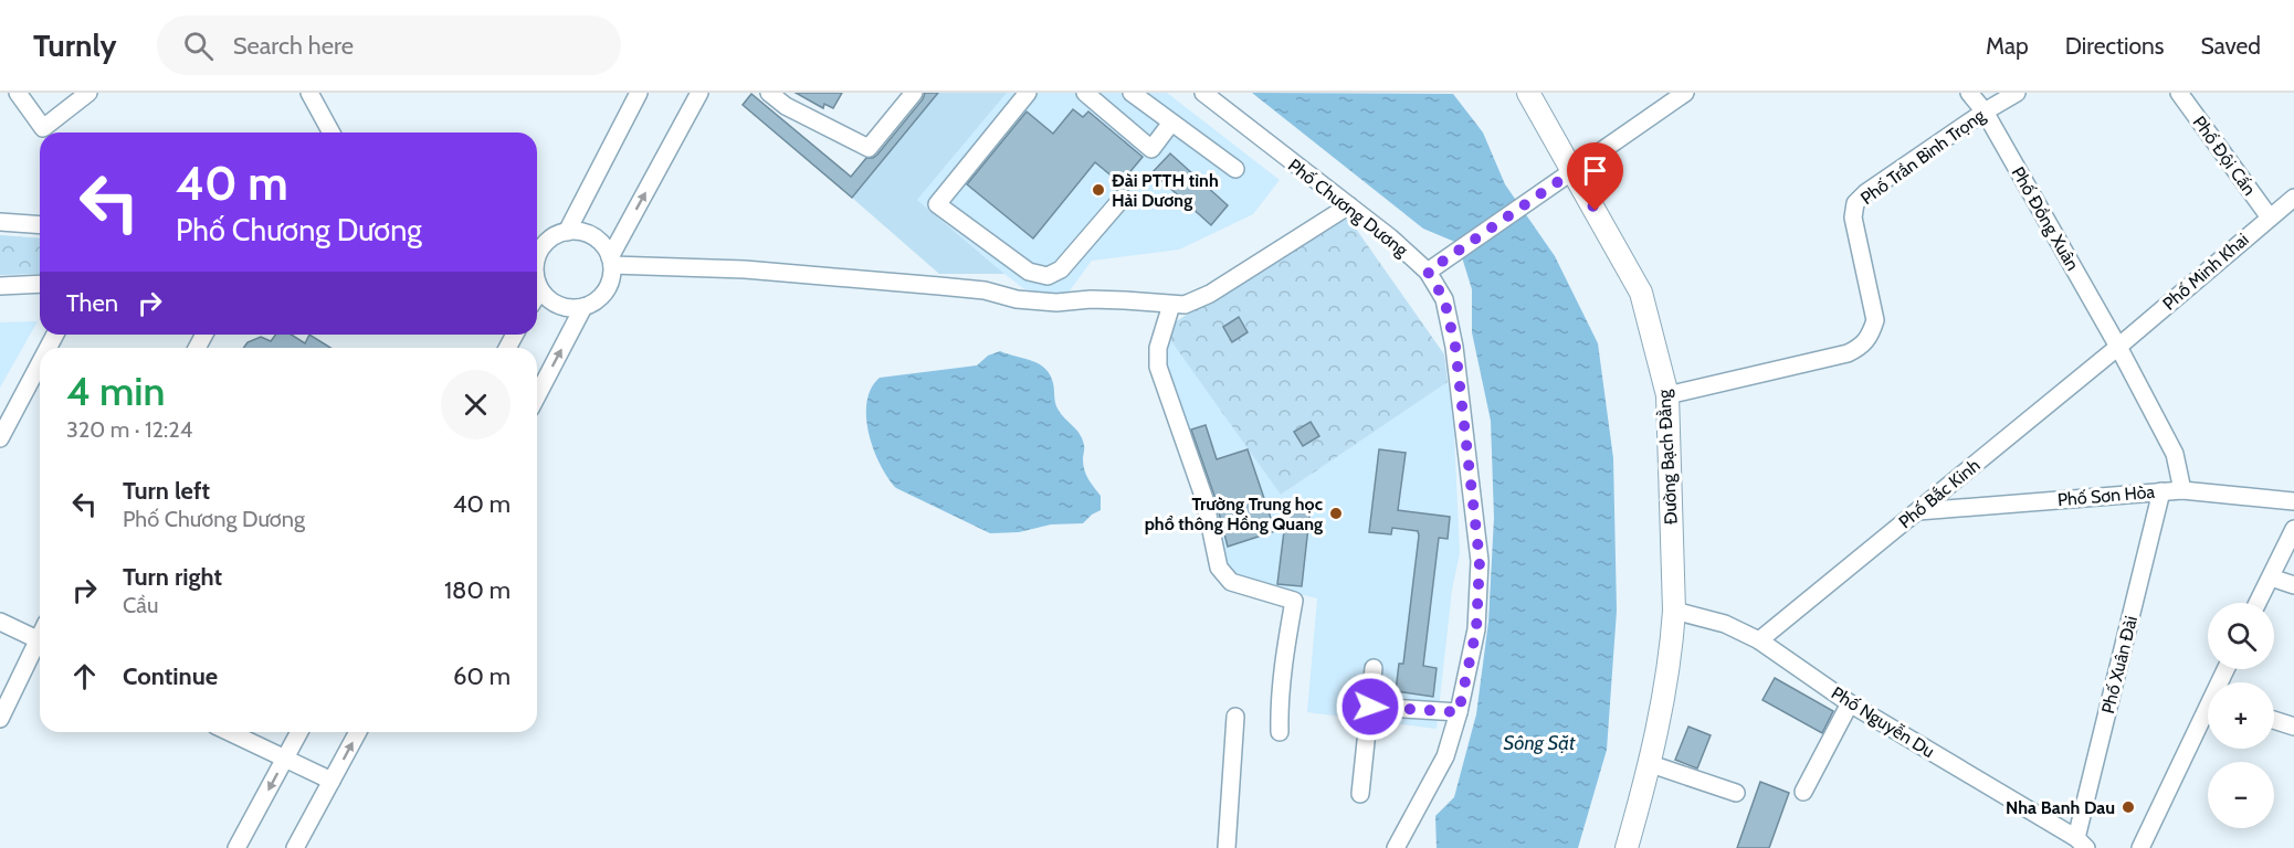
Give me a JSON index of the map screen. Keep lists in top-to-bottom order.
{
  "streets": {
    "main road": ["Đường Bạch Đằng"],
    "street": [
      "Phố Đội Cấn",
      "Phố Trần Bình Trọng",
      "Phố Chương Dương",
      "Phố Đồng Xuân",
      "Phố Minh Khai",
      "Phố Bắc Kinh",
      "Phố Sơn Hòa",
      "Phố Xuân Đài",
      "Phố Nguyễn Du"
    ]
  },
  "crossings": [
    ["Phố Đội Cấn", "Phố Minh Khai"],
    ["Phố Trần Bình Trọng", "Phố Đồng Xuân"],
    ["Phố Trần Bình Trọng", "Đường Bạch Đằng"],
    ["Phố Đồng Xuân", "Phố Minh Khai"],
    ["Phố Đồng Xuân", "Phố Bắc Kinh"],
    ["Phố Minh Khai", "Phố Bắc Kinh"],
    ["Đường Bạch Đằng", "Phố Nguyễn Du"],
    ["Phố Bắc Kinh", "Phố Sơn Hòa"],
    ["Phố Bắc Kinh", "Phố Nguyễn Du"],
    ["Phố Sơn Hòa", "Phố Xuân Đài"],
    ["Phố Xuân Đài", "Phố Nguyễn Du"]
  ],
  "water": ["Sông Sặt"],
  "places": ["Đài PTTH tỉnh Hải Dương", "Trường Trung học phổ thông Hồng Quang", "Nha Banh Dau"],
  "page": {
    "header": "Turnly",
    "search": "Search here",
    "nav": ["Map", "Directions", "Saved"],
    "turn": ["40 m", "Phố Chương Dương"],
    "then": "Then",
    "heading": ["4 min", "320 m · 12:24"],
    "list": [
      {
        "name": "Turn left",
        "note": "Phố Chương Dương",
        "value": "40 m"
      },
      {
        "name": "Turn right",
        "note": "Cầu",
        "value": "180 m"
      },
      {
        "name": "Continue",
        "value": "60 m"
      }
    ],
    "map_buttons": ["+", "−"]
  }
}
